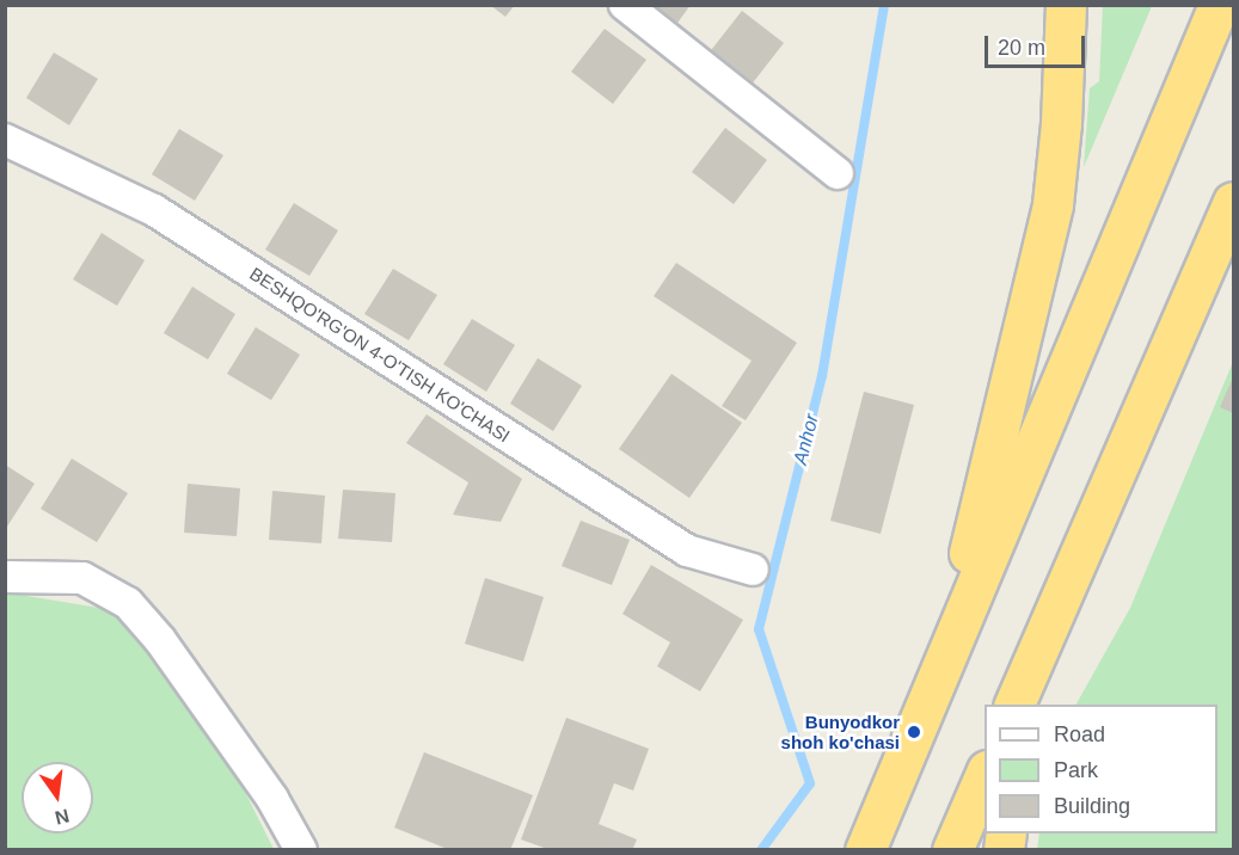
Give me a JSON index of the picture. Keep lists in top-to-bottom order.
{
  "streets": {
    "street": ["BESHQO'RG'ON 4-O'TISH KO'CHASI"]
  },
  "water": ["Anhor"],
  "places": ["Bunyodkor shoh ko'chasi"],
  "legend": ["Road", "Park", "Building"],
  "scale_bar": "20 m",
  "north": "bottom"
}
